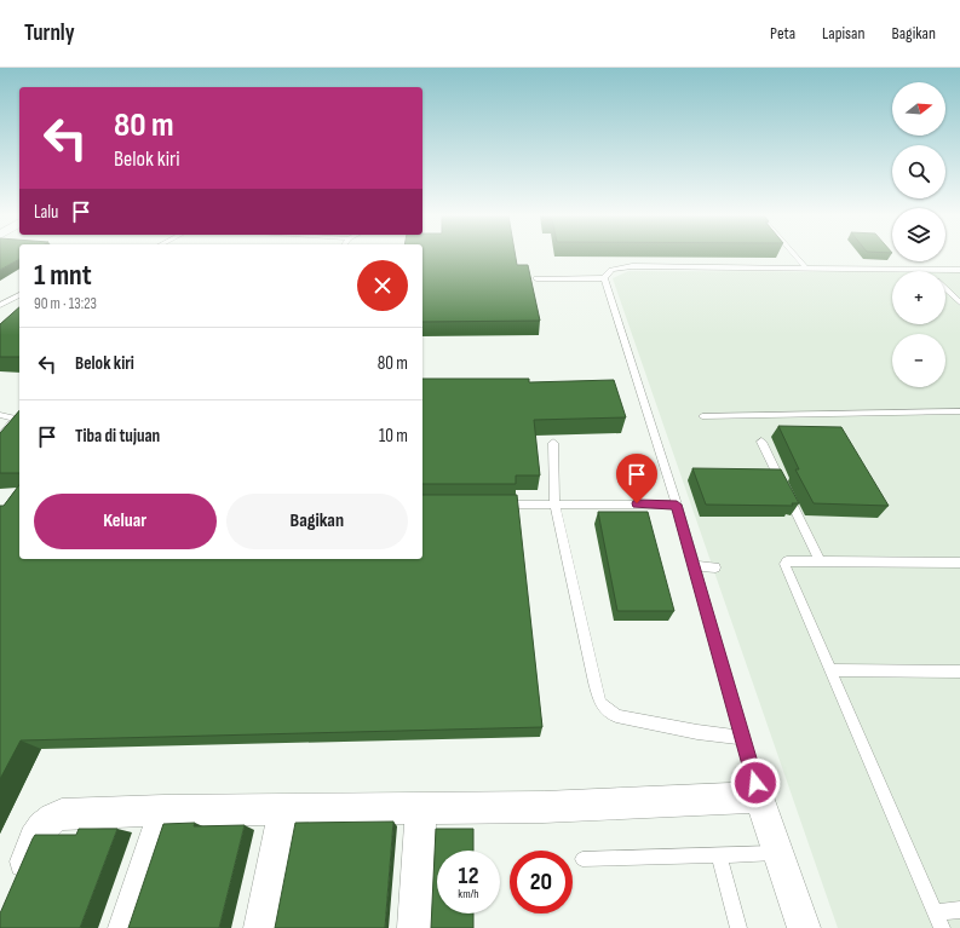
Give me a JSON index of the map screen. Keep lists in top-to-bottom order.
{
  "north": "right",
  "page": {
    "header": "Turnly",
    "nav": ["Peta", "Lapisan", "Bagikan"],
    "map_buttons": ["+", "−"],
    "turn": ["80 m", "Belok kiri"],
    "then": "Lalu",
    "heading": ["1 mnt", "90 m · 13:23"],
    "list": [
      {
        "name": "Belok kiri",
        "value": "80 m"
      },
      {
        "name": "Tiba di tujuan",
        "value": "10 m"
      }
    ],
    "buttons": ["Keluar", "Bagikan"],
    "speed": "12 km/h",
    "limit": "20"
  }
}
